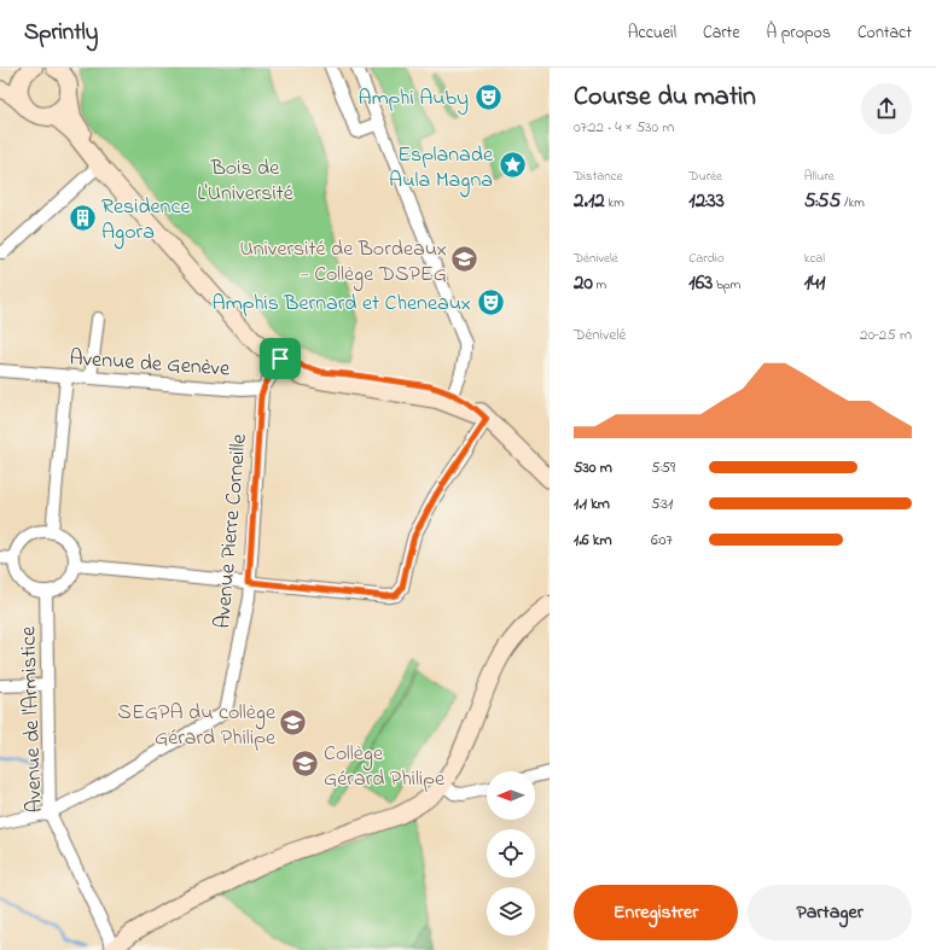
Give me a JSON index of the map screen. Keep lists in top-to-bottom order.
{
  "streets": {
    "street": ["Avenue de Genève", "Avenue Pierre Corneille", "Avenue de l'Armistice"]
  },
  "crossings": [
    ["Avenue de Genève", "Avenue Pierre Corneille"],
    ["Avenue Pierre Corneille", "Avenue de l'Armistice"]
  ],
  "parks": ["Bois de L'Université"],
  "places": {
    "theatre": ["Amphi Auby", "Amphis Bernard et Cheneaux"],
    "place": ["Esplanade Aula Magna"],
    "building": ["Residence Agora"],
    "school or university": ["Université de Bordeaux - Collège DSPEG", "SEGPA du collège Gérard Philipe", "Collège Gérard Philipe"]
  },
  "north": "left",
  "page": {
    "header": "Sprintly",
    "nav": [
      "Accueil",
      "Carte",
      "À propos",
      "Contact"
    ],
    "heading": ["Course du matin", "07:22 · 4 × 530 m"],
    "stats": [
      ["Distance", "2.12 km"],
      ["Durée", "12:33"],
      ["Allure", "5:55 /km"],
      ["Dénivelé", "20 m"],
      ["Cardio", "163 bpm"],
      ["kcal", "141"]
    ],
    "chart": ["Dénivelé", "20–25 m"],
    "list": [
      {
        "name": "530 m",
        "note": "5:59"
      },
      {
        "name": "1.1 km",
        "note": "5:31"
      },
      {
        "name": "1.6 km",
        "note": "6:07"
      }
    ],
    "buttons": ["Enregistrer", "Partager"]
  }
}
